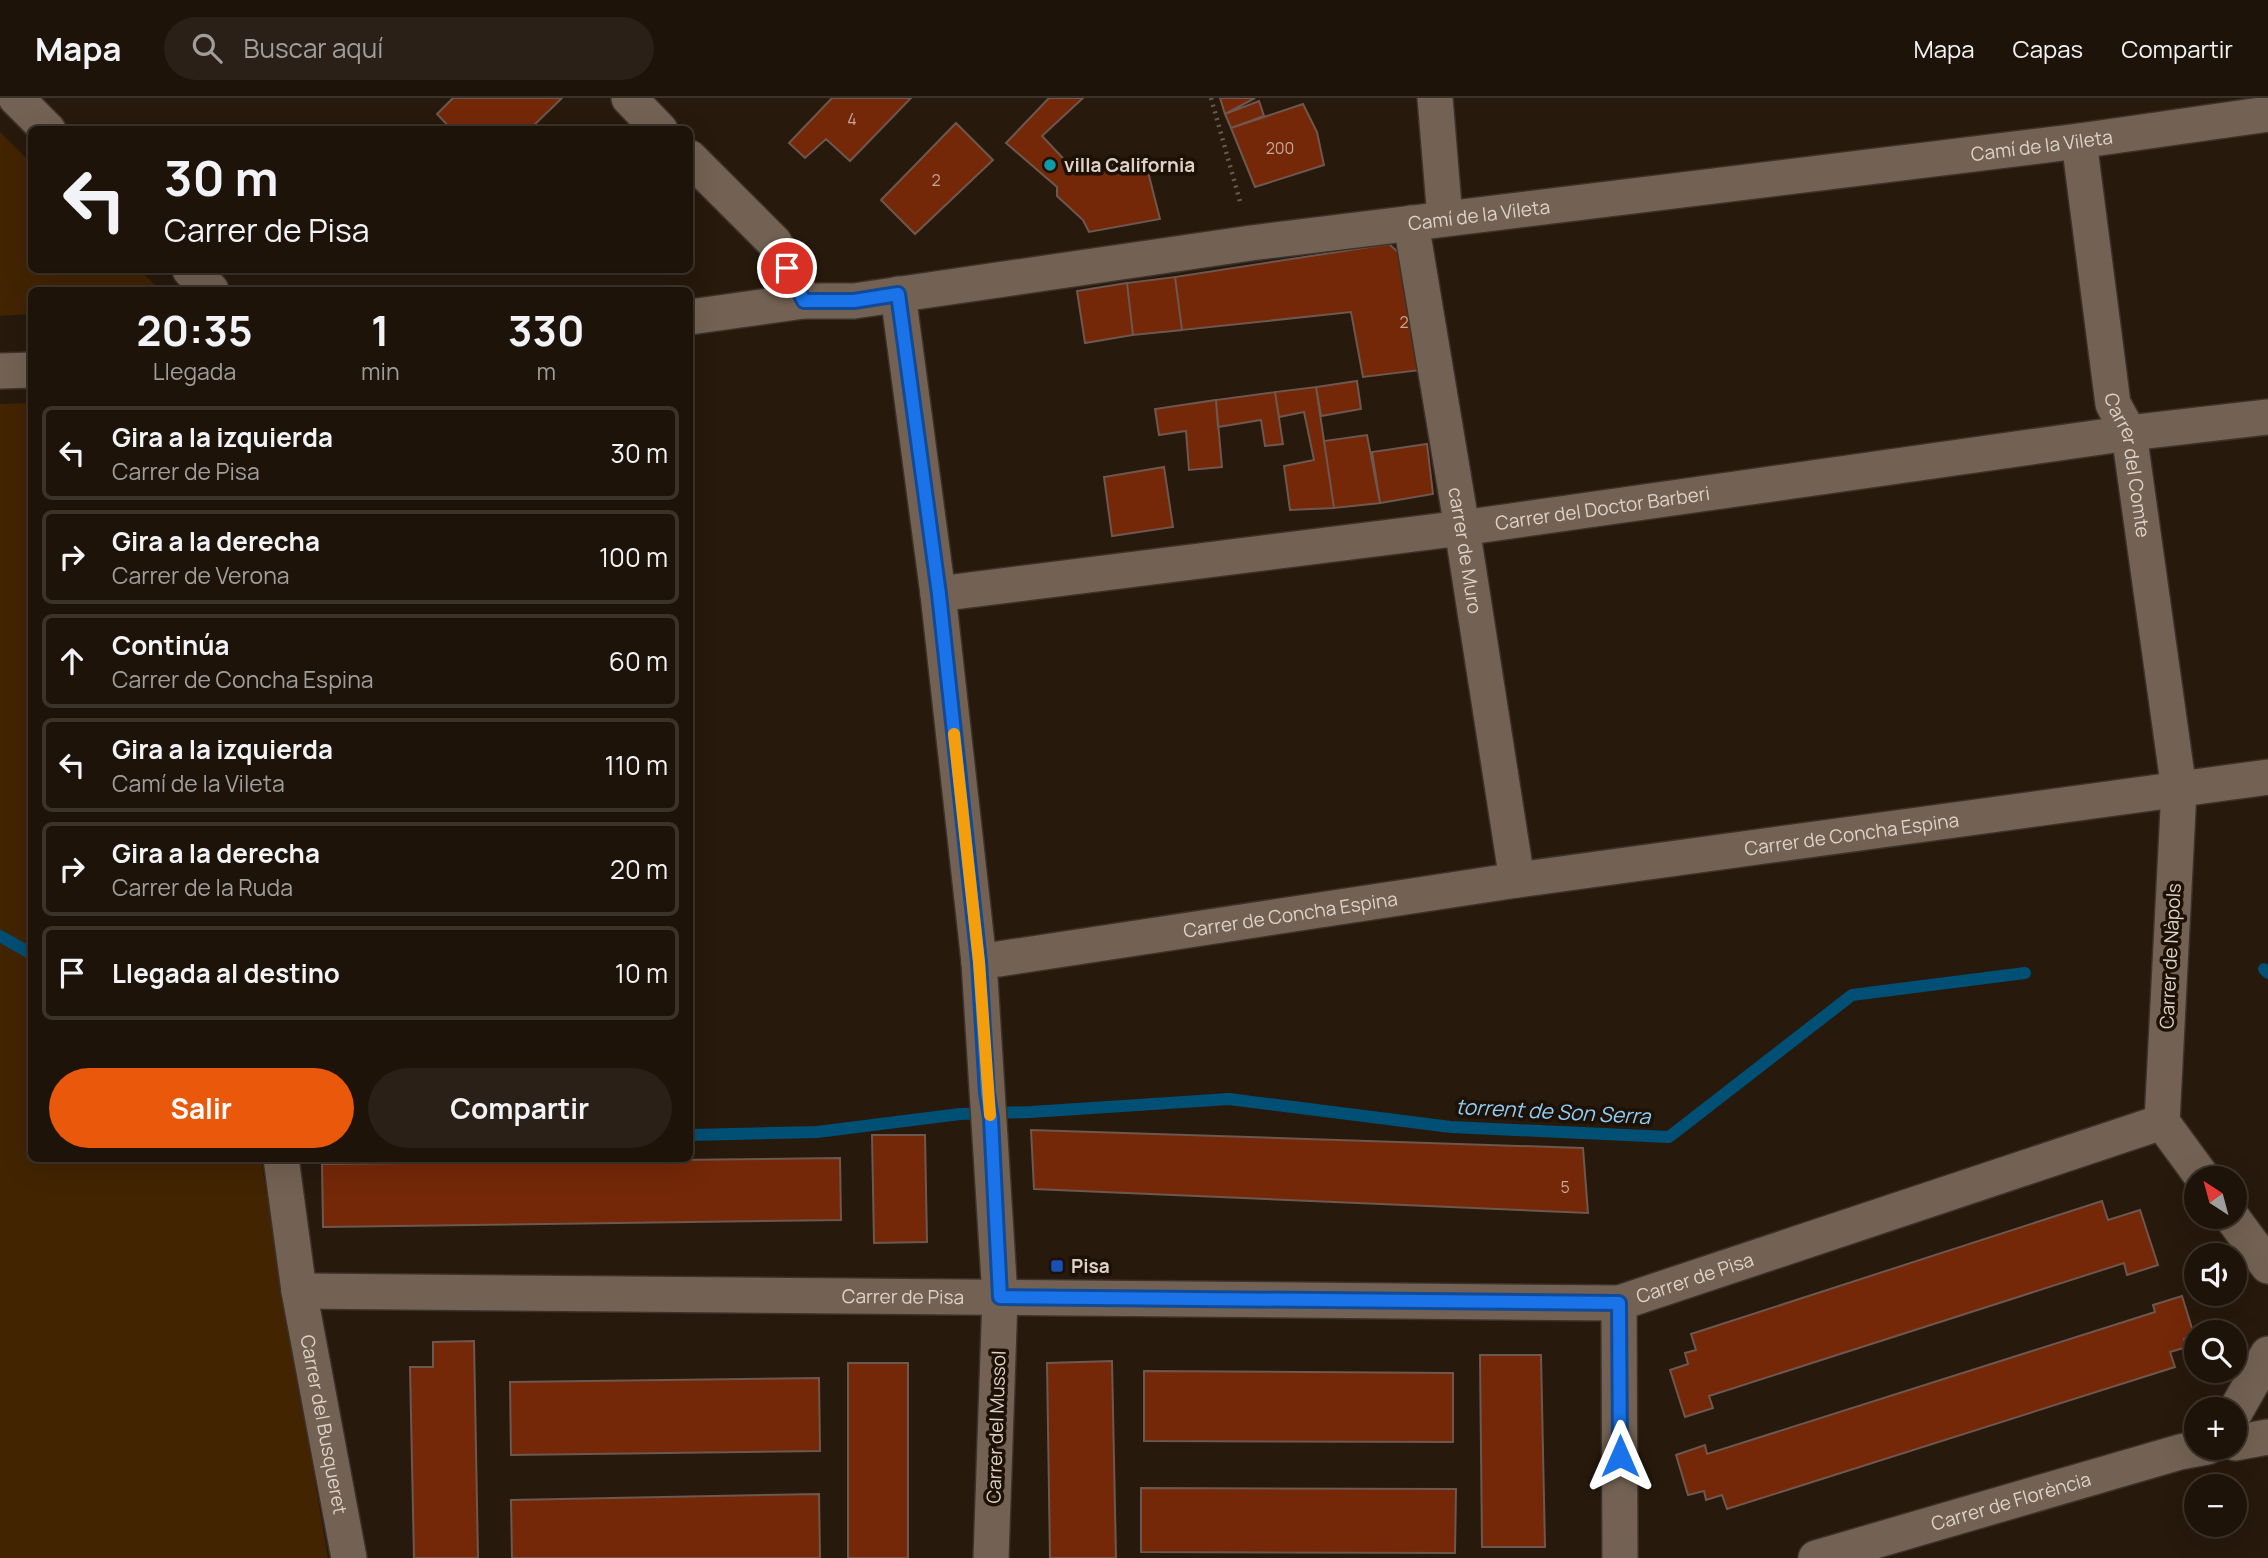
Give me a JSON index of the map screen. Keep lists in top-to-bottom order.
{
  "streets": {
    "street": [
      "Camí de la Vileta",
      "Carrer del Comte",
      "Carrer del Doctor Barberi",
      "carrer de Muro",
      "Carrer de Concha Espina",
      "Carrer de Nàpols",
      "Carrer de Pisa",
      "Carrer del Busqueret",
      "Carrer del Mussol",
      "Carrer de Florència"
    ]
  },
  "crossings": [
    ["Camí de la Vileta", "Carrer del Comte"],
    ["Camí de la Vileta", "carrer de Muro"],
    ["Carrer del Comte", "Carrer del Doctor Barberi"],
    ["Carrer del Comte", "Carrer de Concha Espina"],
    ["Carrer del Comte", "Carrer de Nàpols"],
    ["Carrer del Doctor Barberi", "carrer de Muro"],
    ["carrer de Muro", "Carrer de Concha Espina"],
    ["Carrer de Concha Espina", "Carrer de Nàpols"],
    ["Carrer de Concha Espina", "Carrer del Mussol"],
    ["Carrer de Nàpols", "Carrer de Pisa"],
    ["Carrer de Pisa", "Carrer del Busqueret"],
    ["Carrer de Pisa", "Carrer del Mussol"]
  ],
  "water": ["torrent de Son Serra"],
  "places": {
    "other": ["villa California"],
    "transit": ["Pisa"]
  },
  "house_numbers": [
    "4",
    "200",
    "2",
    "2",
    "5"
  ],
  "north": "top left",
  "page": {
    "header": "Mapa",
    "search": "Buscar aquí",
    "nav": ["Mapa", "Capas", "Compartir"],
    "turn": ["30 m", "Carrer de Pisa"],
    "eta": [
      "20:35",
      "Llegada",
      "1",
      "min",
      "330",
      "m"
    ],
    "list": [
      {
        "name": "Gira a la izquierda",
        "note": "Carrer de Pisa",
        "value": "30 m"
      },
      {
        "name": "Gira a la derecha",
        "note": "Carrer de Verona",
        "value": "100 m"
      },
      {
        "name": "Continúa",
        "note": "Carrer de Concha Espina",
        "value": "60 m"
      },
      {
        "name": "Gira a la izquierda",
        "note": "Camí de la Vileta",
        "value": "110 m"
      },
      {
        "name": "Gira a la derecha",
        "note": "Carrer de la Ruda",
        "value": "20 m"
      },
      {
        "name": "Llegada al destino",
        "value": "10 m"
      }
    ],
    "buttons": ["Salir", "Compartir"],
    "map_buttons": ["+", "−"]
  }
}
